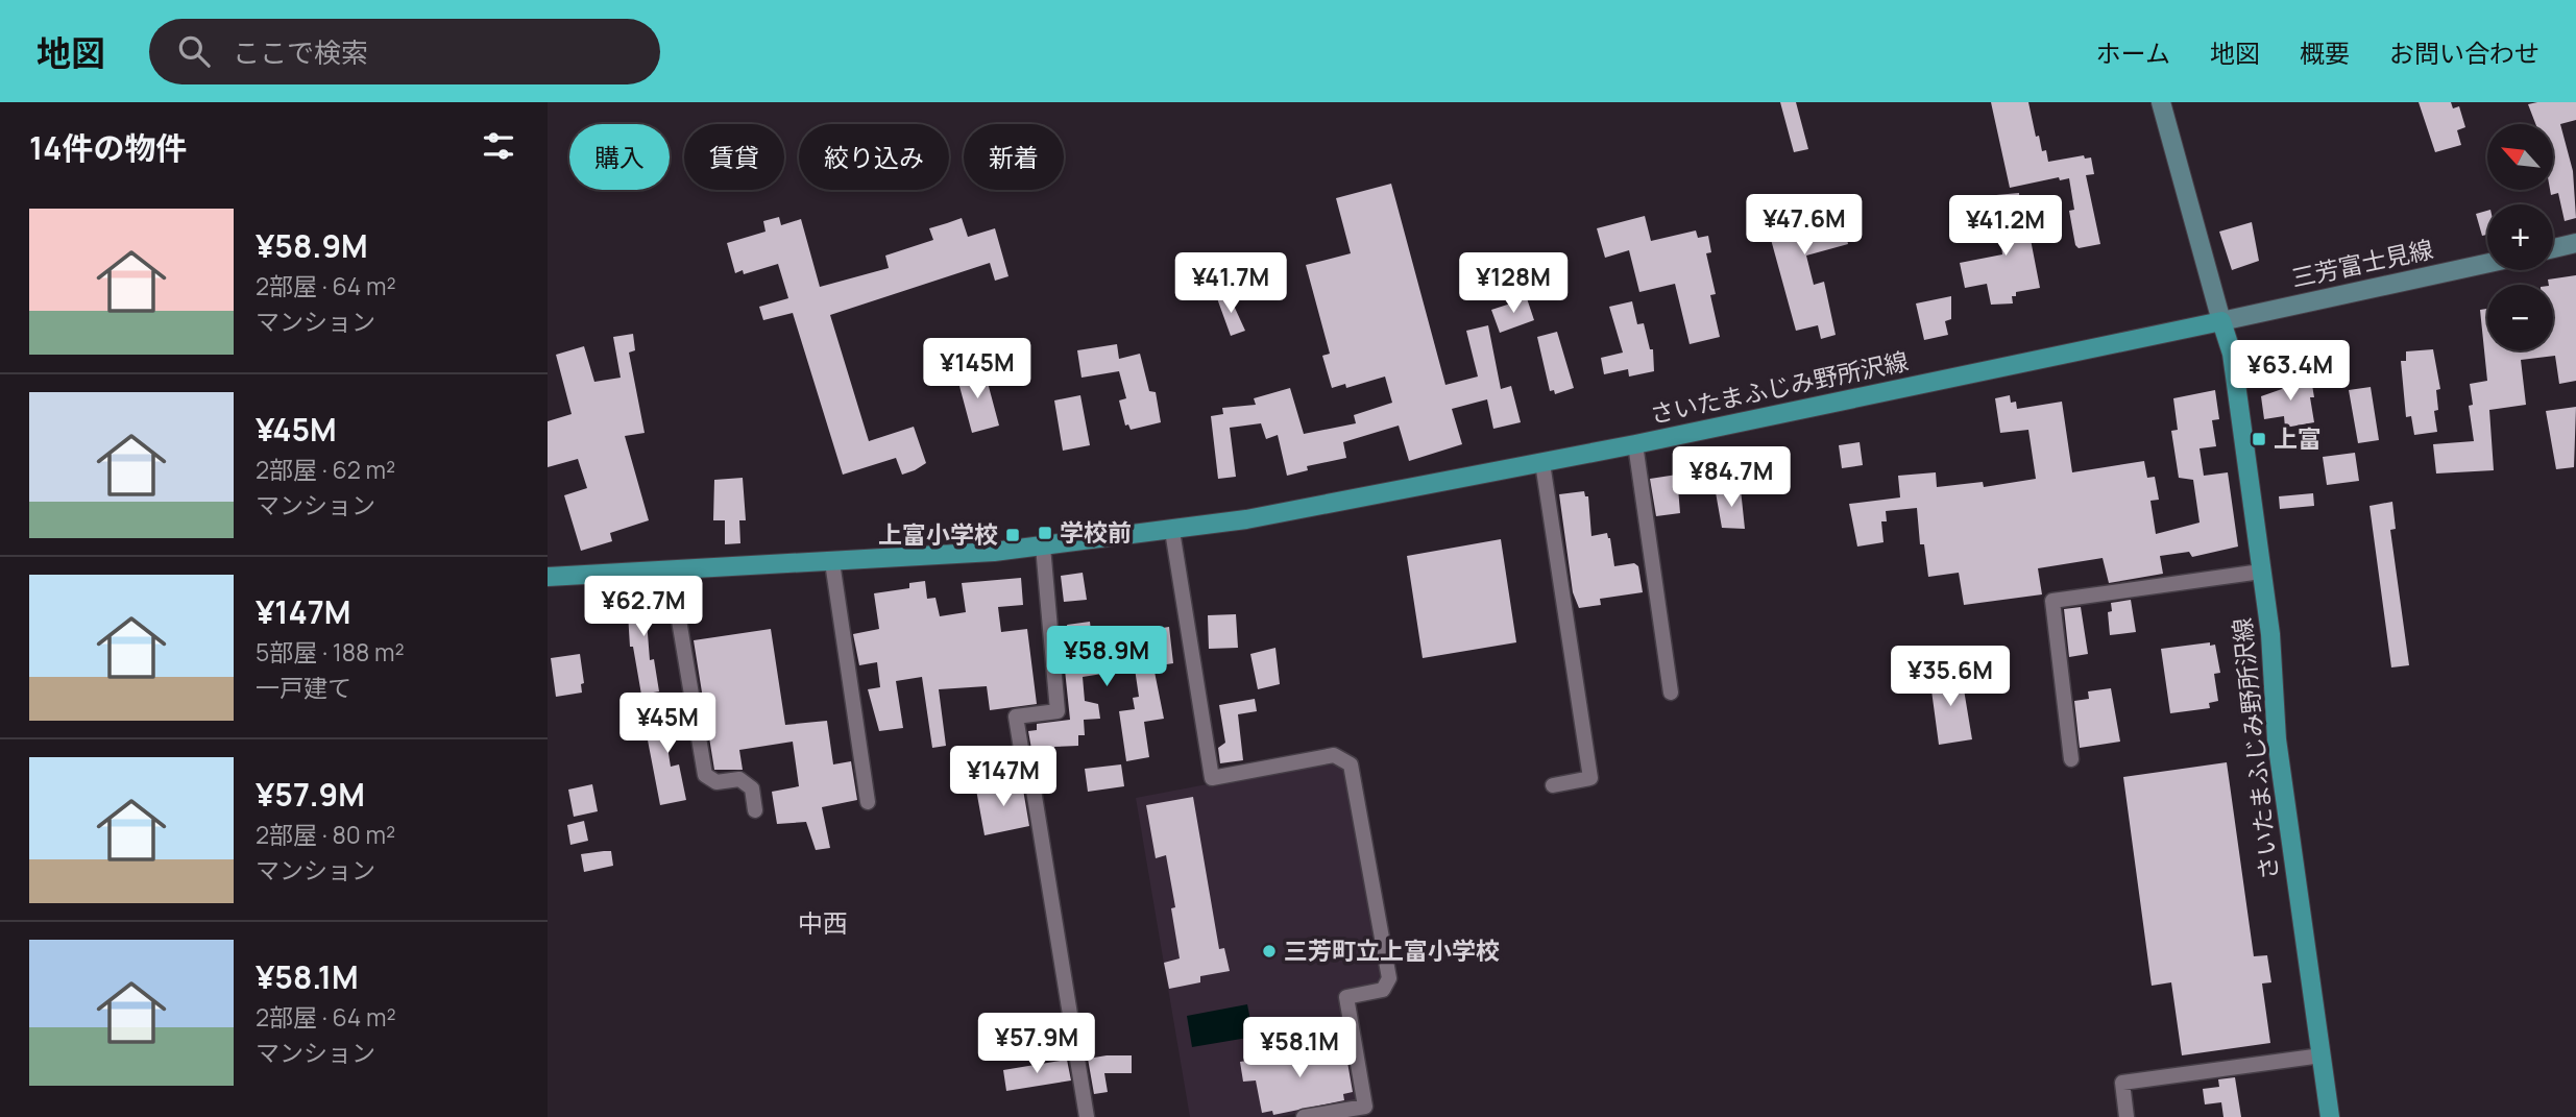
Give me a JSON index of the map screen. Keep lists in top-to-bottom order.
{
  "streets": {
    "main road": ["三芳富士見線", "さいたまふじみ野所沢線"]
  },
  "crossings": [
    ["三芳富士見線", "さいたまふじみ野所沢線"]
  ],
  "districts": ["中西"],
  "places": {
    "transit": ["上富", "学校前", "上富小学校"],
    "other": ["三芳町立上富小学校"]
  },
  "north": "top left",
  "page": {
    "header": "地図",
    "search": "ここで検索",
    "nav": [
      "ホーム",
      "地図",
      "概要",
      "お問い合わせ"
    ],
    "heading": "14件の物件",
    "map_buttons": ["+", "−"],
    "chip": [
      "購入",
      "賃貸",
      "絞り込み",
      "新着"
    ],
    "list": [
      {
        "name": "¥58.9M",
        "note": "2部屋 · 64 m² · マンション"
      },
      {
        "name": "¥45M",
        "note": "2部屋 · 62 m² · マンション"
      },
      {
        "name": "¥147M",
        "note": "5部屋 · 188 m² · 一戸建て"
      },
      {
        "name": "¥57.9M",
        "note": "2部屋 · 80 m² · マンション"
      },
      {
        "name": "¥58.1M",
        "note": "2部屋 · 64 m² · マンション"
      }
    ],
    "price": [
      "¥47.6M",
      "¥41.2M",
      "¥41.7M",
      "¥128M",
      "¥145M",
      "¥63.4M",
      "¥84.7M",
      "¥62.7M",
      "¥58.9M",
      "¥35.6M",
      "¥45M",
      "¥147M",
      "¥57.9M",
      "¥58.1M"
    ]
  }
}
